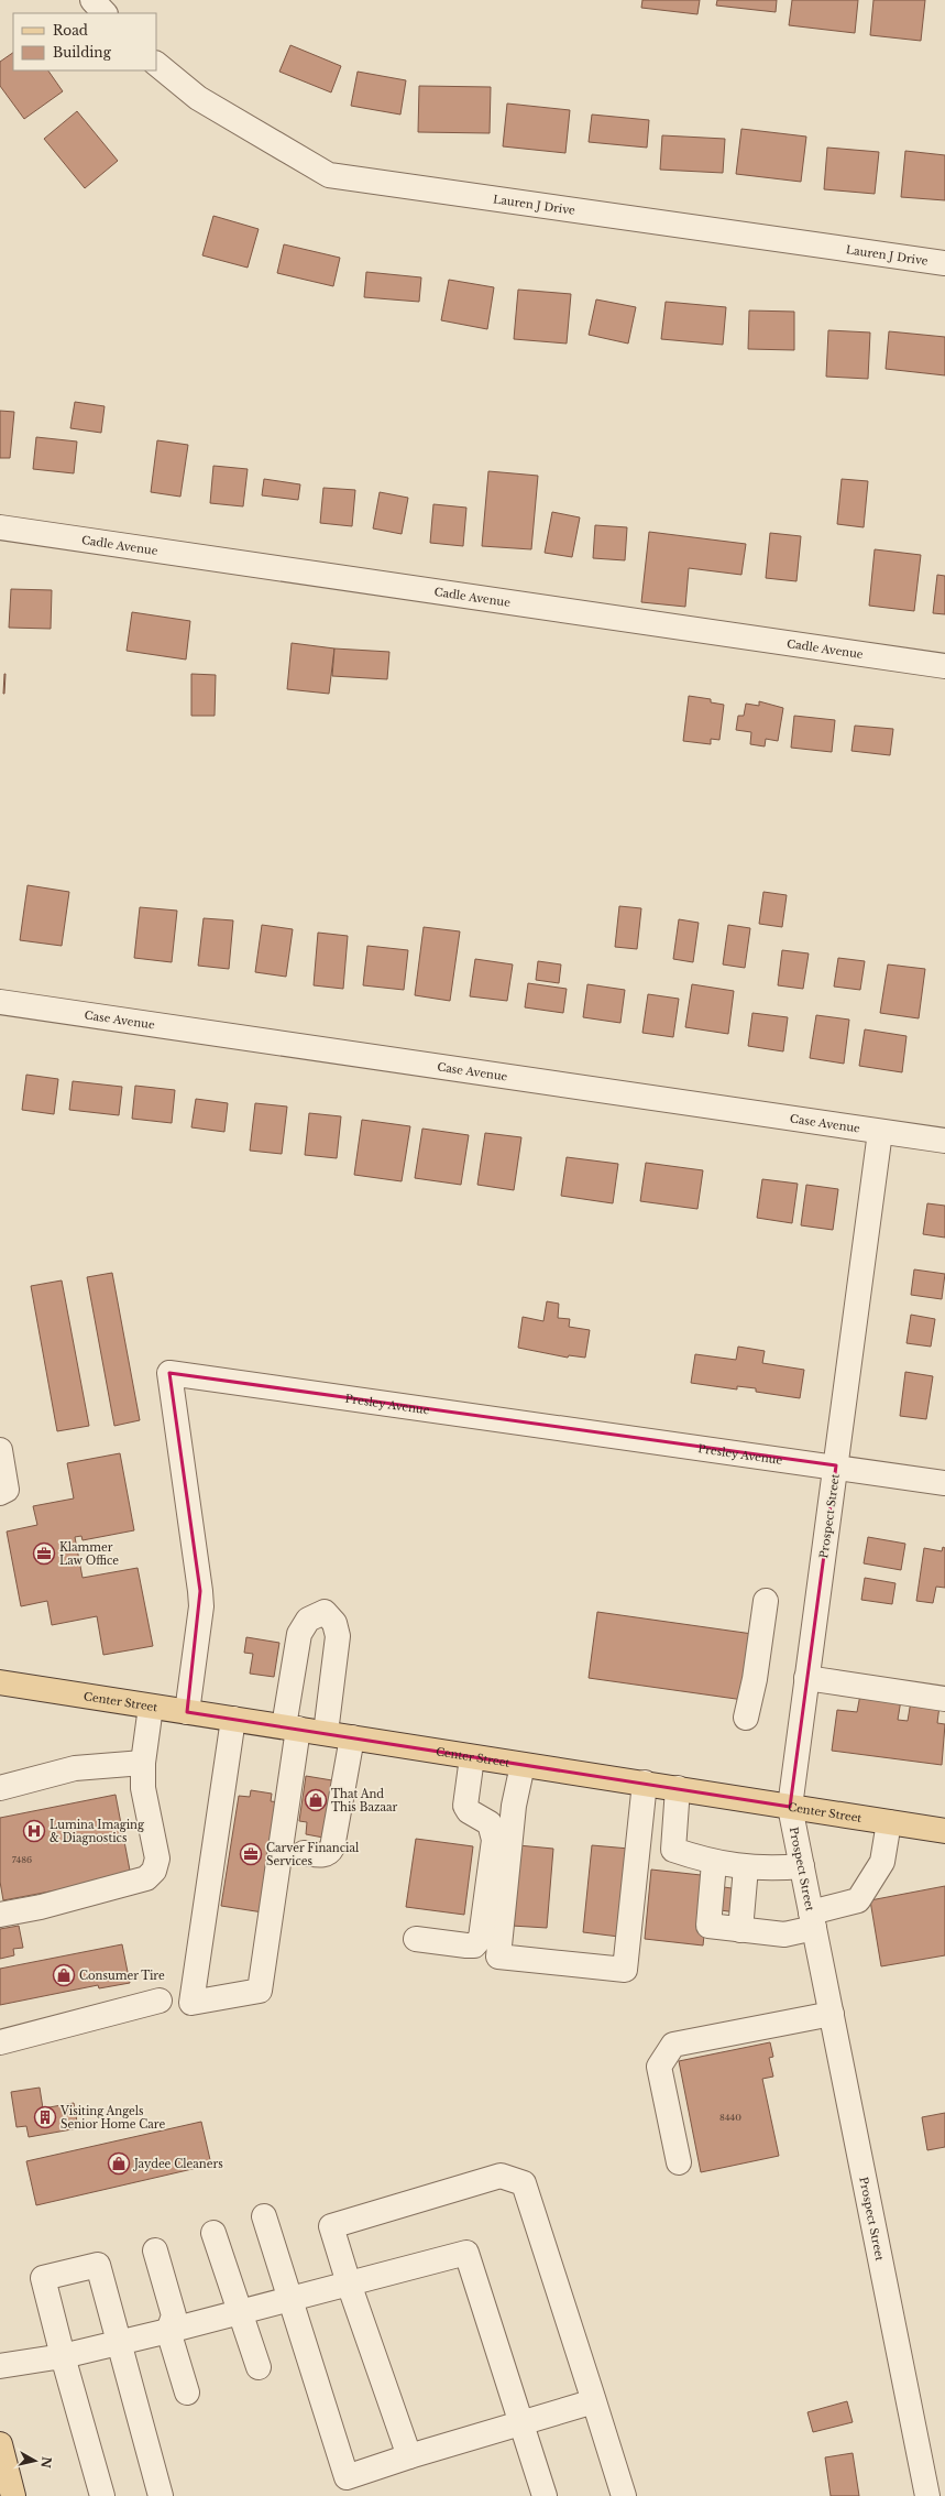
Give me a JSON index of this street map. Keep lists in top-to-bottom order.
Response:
{
  "streets": {
    "main road": ["Center Street"],
    "street": [
      "Lauren J Drive",
      "Cadle Avenue",
      "Case Avenue",
      "Presley Avenue",
      "Prospect Street"
    ]
  },
  "crossings": [
    ["Case Avenue", "Prospect Street"],
    ["Presley Avenue", "Prospect Street"],
    ["Presley Avenue", "Center Street"],
    ["Prospect Street", "Center Street"]
  ],
  "places": {
    "office": ["Klammer Law Office", "Carver Financial Services"],
    "shop": ["That And This Bazaar", "Consumer Tire", "Jaydee Cleaners"],
    "hospital": ["Lumina Imaging & Diagnostics"],
    "building": ["Visiting Angels Senior Home Care"]
  },
  "house_numbers": ["7486", "8440"],
  "legend": ["Road", "Building"],
  "north": "right"
}
